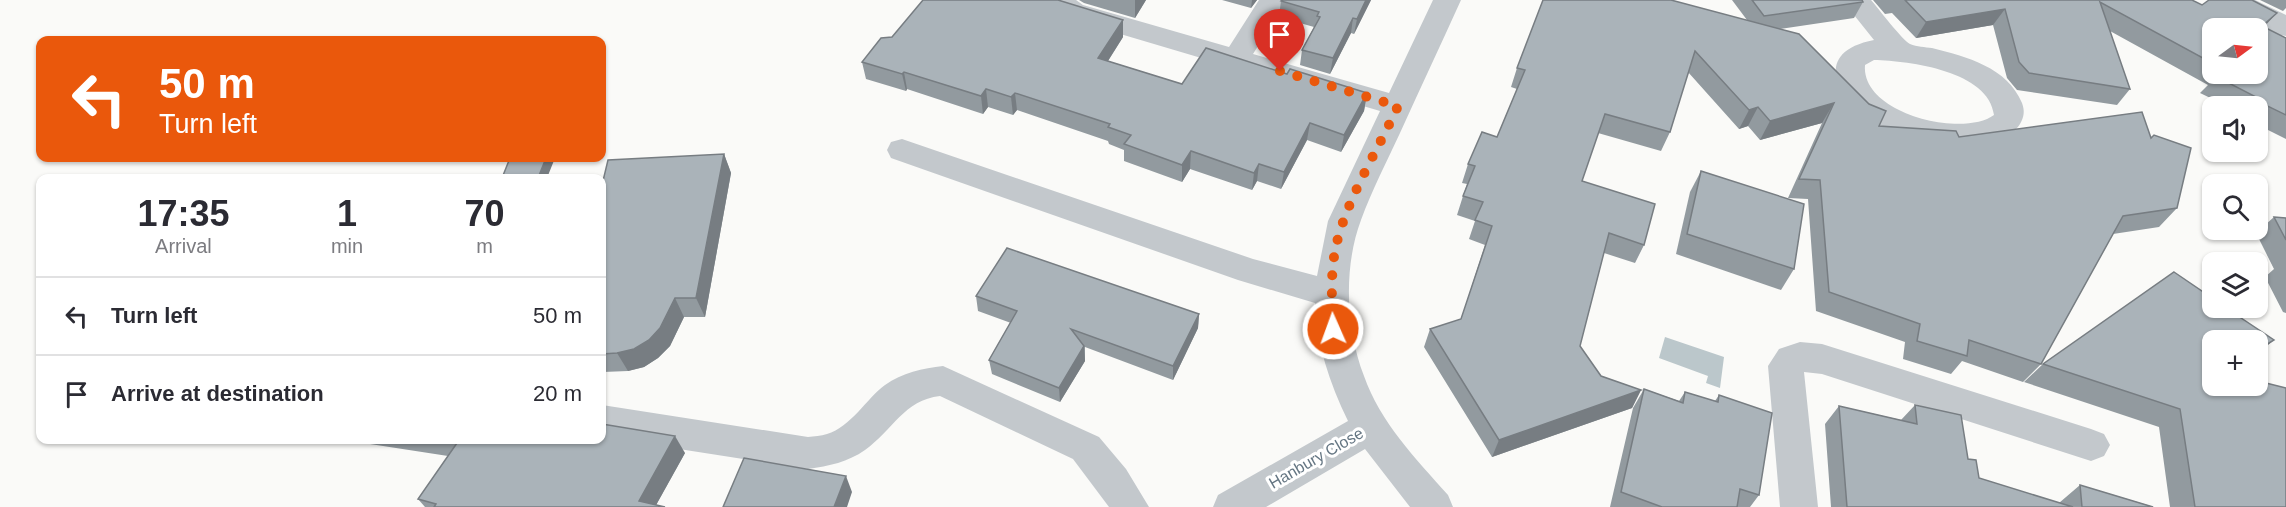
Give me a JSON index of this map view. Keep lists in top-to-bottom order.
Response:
{
  "streets": {
    "street": ["Hanbury Close"]
  },
  "north": "right",
  "page": {
    "map_buttons": "+",
    "turn": ["50 m", "Turn left"],
    "eta": [
      "17:35",
      "Arrival",
      "1",
      "min",
      "70",
      "m"
    ],
    "list": [
      {
        "name": "Turn left",
        "value": "50 m"
      },
      {
        "name": "Arrive at destination",
        "value": "20 m"
      }
    ]
  }
}
